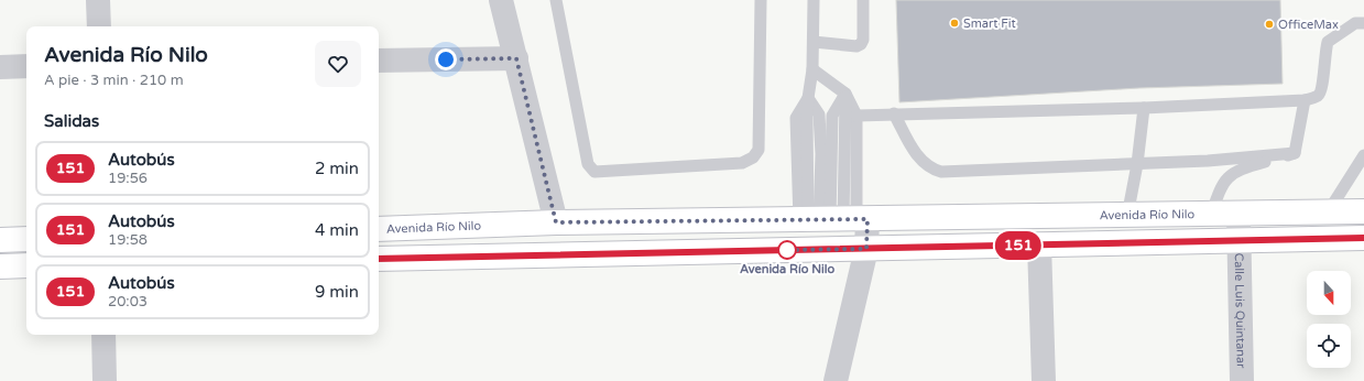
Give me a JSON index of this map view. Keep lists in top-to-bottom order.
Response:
{
  "streets": {
    "main road": ["Avenida Río Nilo"],
    "street": ["Calle Luis Quintanar"]
  },
  "crossings": [
    ["Avenida Río Nilo", "Calle Luis Quintanar"]
  ],
  "places": ["Smart Fit", "OfficeMax", "Avenida Río Nilo"],
  "lines": ["bus line 151"],
  "north": "bottom",
  "page": {
    "on_map": "151",
    "heading": [
      ["Avenida Río Nilo", "A pie · 3 min · 210 m"],
      "Salidas"
    ],
    "list": [
      {
        "mark": "151",
        "name": "Autobús",
        "note": "19:56",
        "value": "2 min"
      },
      {
        "mark": "151",
        "name": "Autobús",
        "note": "19:58",
        "value": "4 min"
      },
      {
        "mark": "151",
        "name": "Autobús",
        "note": "20:03",
        "value": "9 min"
      }
    ]
  }
}
